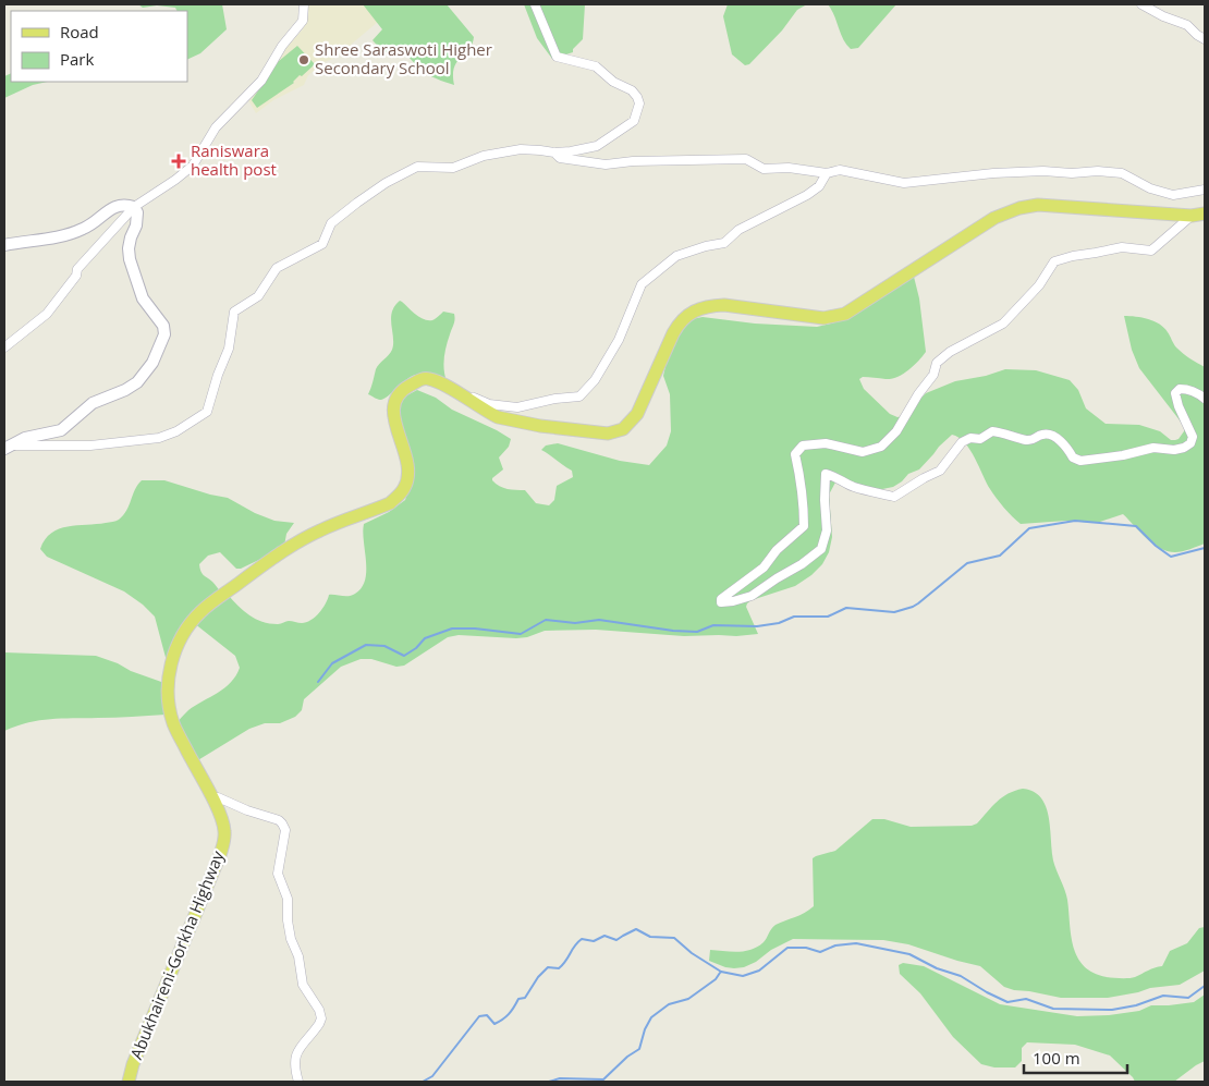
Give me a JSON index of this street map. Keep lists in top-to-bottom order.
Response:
{
  "streets": {
    "main road": ["Abukhaireni-Gorkha Highway"]
  },
  "places": {
    "other": ["Shree Saraswoti Higher Secondary School"],
    "health": ["Raniswara health post"]
  },
  "legend": ["Road", "Park"],
  "scale_bar": "100 m"
}
